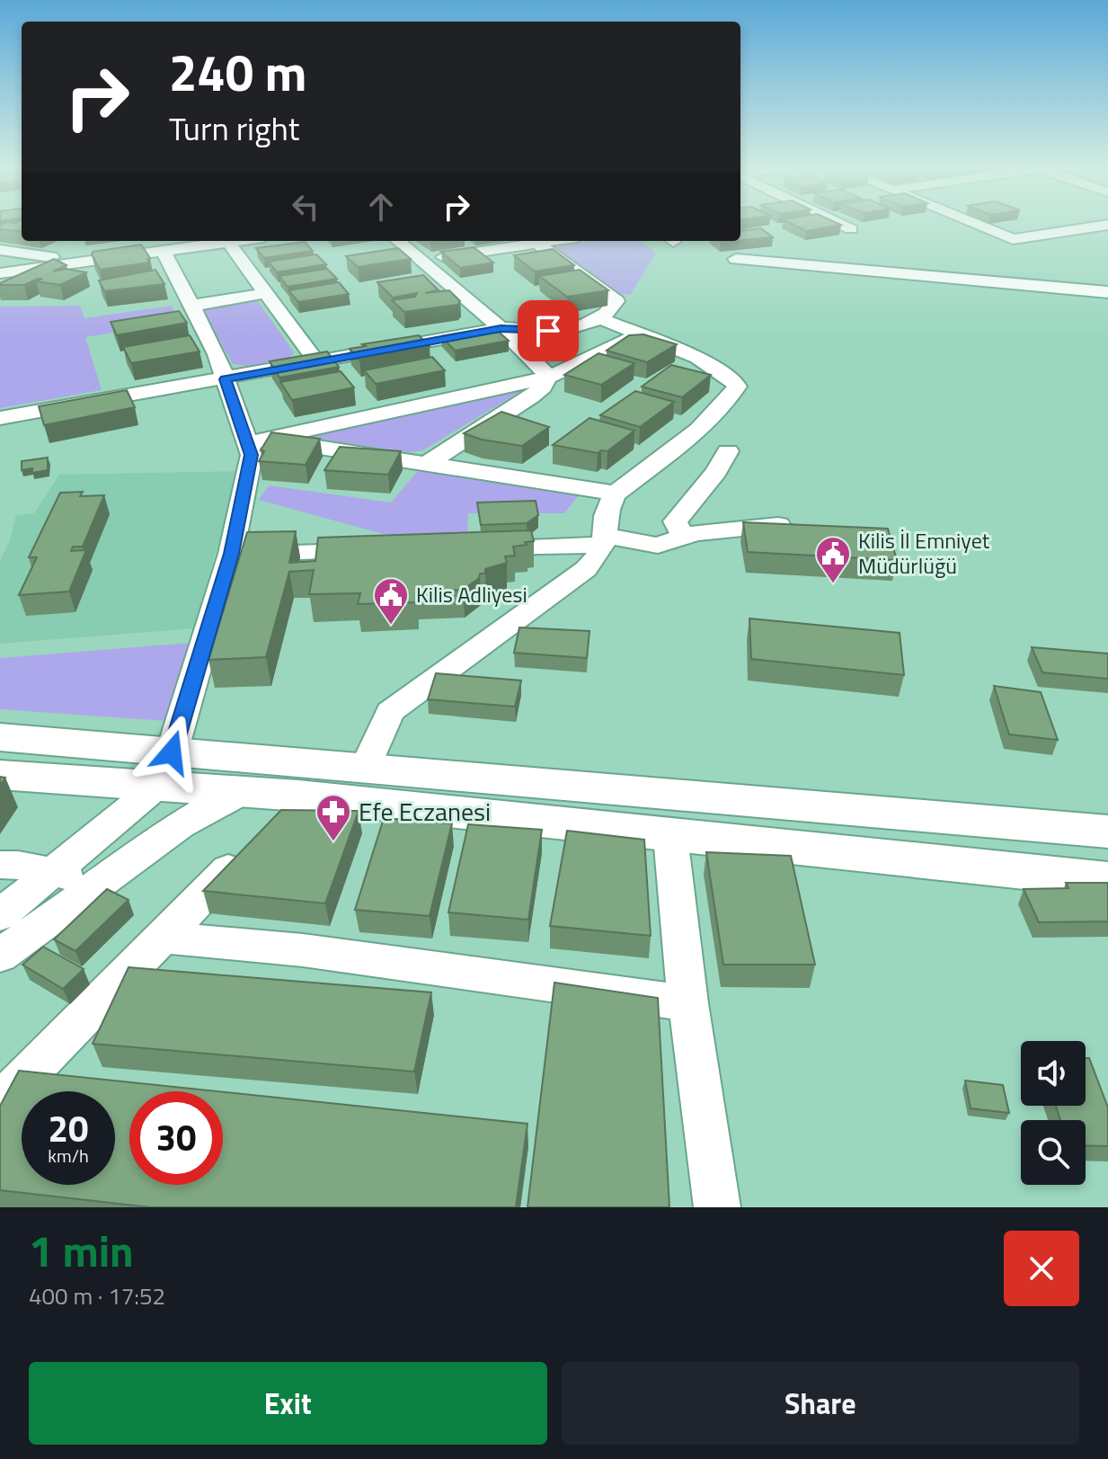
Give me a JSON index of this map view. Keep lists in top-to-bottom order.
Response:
{
  "places": {
    "public building": ["Kilis İl Emniyet Müdürlüğü", "Kilis Adliyesi"],
    "pharmacy": ["Efe Eczanesi"]
  },
  "page": {
    "turn": ["240 m", "Turn right"],
    "speed": "20 km/h",
    "limit": "30",
    "heading": ["1 min", "400 m · 17:52"],
    "buttons": ["Exit", "Share"]
  }
}
